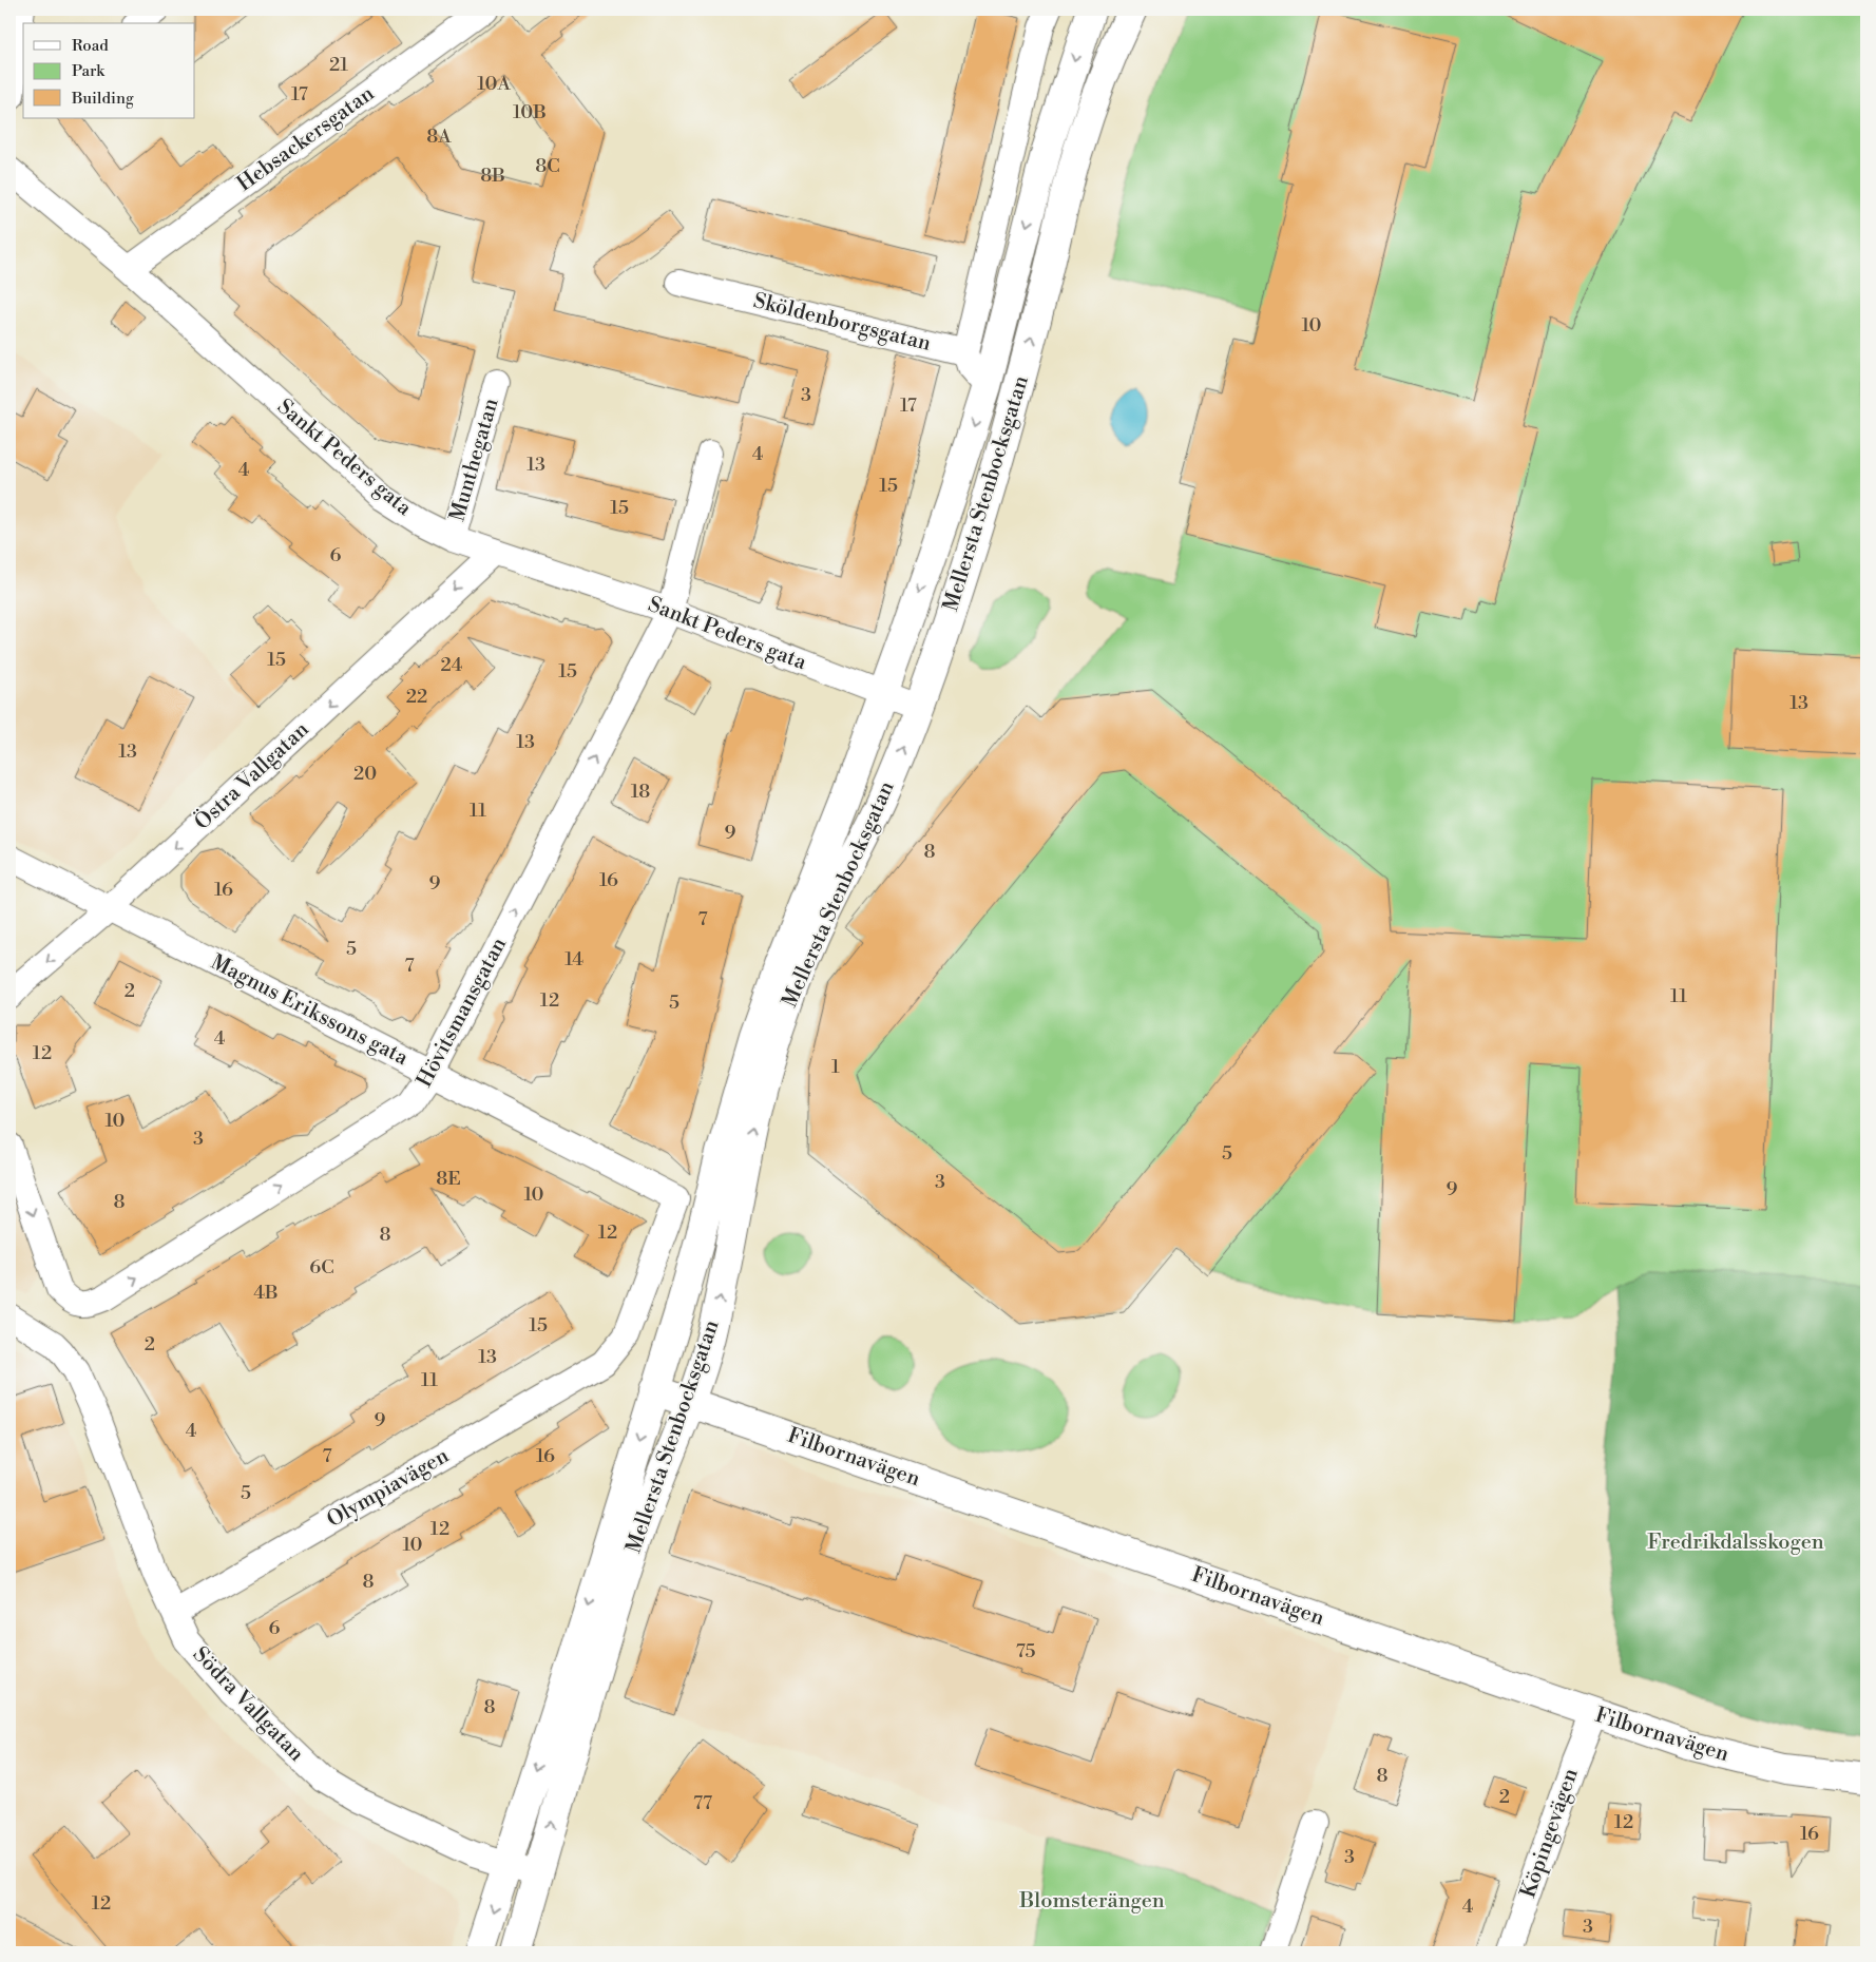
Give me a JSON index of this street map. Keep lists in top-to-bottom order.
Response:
{
  "streets": {
    "main road": ["Mellersta Stenbocksgatan", "Filbornavägen"],
    "street": [
      "Hebsackersgatan",
      "Sköldenborgsgatan",
      "Sankt Peders gata",
      "Munthegatan",
      "Östra Vallgatan",
      "Magnus Erikssons gata",
      "Hövitsmansgatan",
      "Olympiavägen",
      "Södra Vallgatan",
      "Köpingevägen"
    ]
  },
  "crossings": [
    ["Hebsackersgatan", "Sankt Peders gata"],
    ["Sankt Peders gata", "Munthegatan"],
    ["Sankt Peders gata", "Mellersta Stenbocksgatan"],
    ["Sankt Peders gata", "Östra Vallgatan"],
    ["Sankt Peders gata", "Hövitsmansgatan"],
    ["Mellersta Stenbocksgatan", "Filbornavägen"],
    ["Mellersta Stenbocksgatan", "Södra Vallgatan"],
    ["Östra Vallgatan", "Magnus Erikssons gata"],
    ["Magnus Erikssons gata", "Hövitsmansgatan"],
    ["Magnus Erikssons gata", "Olympiavägen"],
    ["Filbornavägen", "Köpingevägen"],
    ["Olympiavägen", "Södra Vallgatan"]
  ],
  "one_way": ["Östra Vallgatan"],
  "parks": ["Fredrikdalsskogen", "Blomsterängen"],
  "house_numbers": [
    "21",
    "10A",
    "17",
    "10B",
    "8A",
    "8C",
    "8B",
    "10",
    "3",
    "17",
    "4",
    "13",
    "4",
    "15",
    "15",
    "6",
    "15",
    "24",
    "15",
    "22",
    "13",
    "13",
    "13",
    "20",
    "18",
    "11",
    "9",
    "8",
    "16",
    "9",
    "16",
    "7",
    "5",
    "14",
    "7",
    "2",
    "11",
    "12",
    "5",
    "4",
    "12",
    "1",
    "10",
    "3",
    "5",
    "8E",
    "3",
    "9",
    "10",
    "8",
    "12",
    "8",
    "6C",
    "4B",
    "15",
    "2",
    "13",
    "11",
    "9",
    "4",
    "7",
    "16",
    "5",
    "12",
    "10",
    "8",
    "6",
    "75",
    "8",
    "8",
    "2",
    "77",
    "12",
    "16",
    "3",
    "12",
    "4",
    "3"
  ],
  "legend": ["Road", "Park", "Building"]
}
